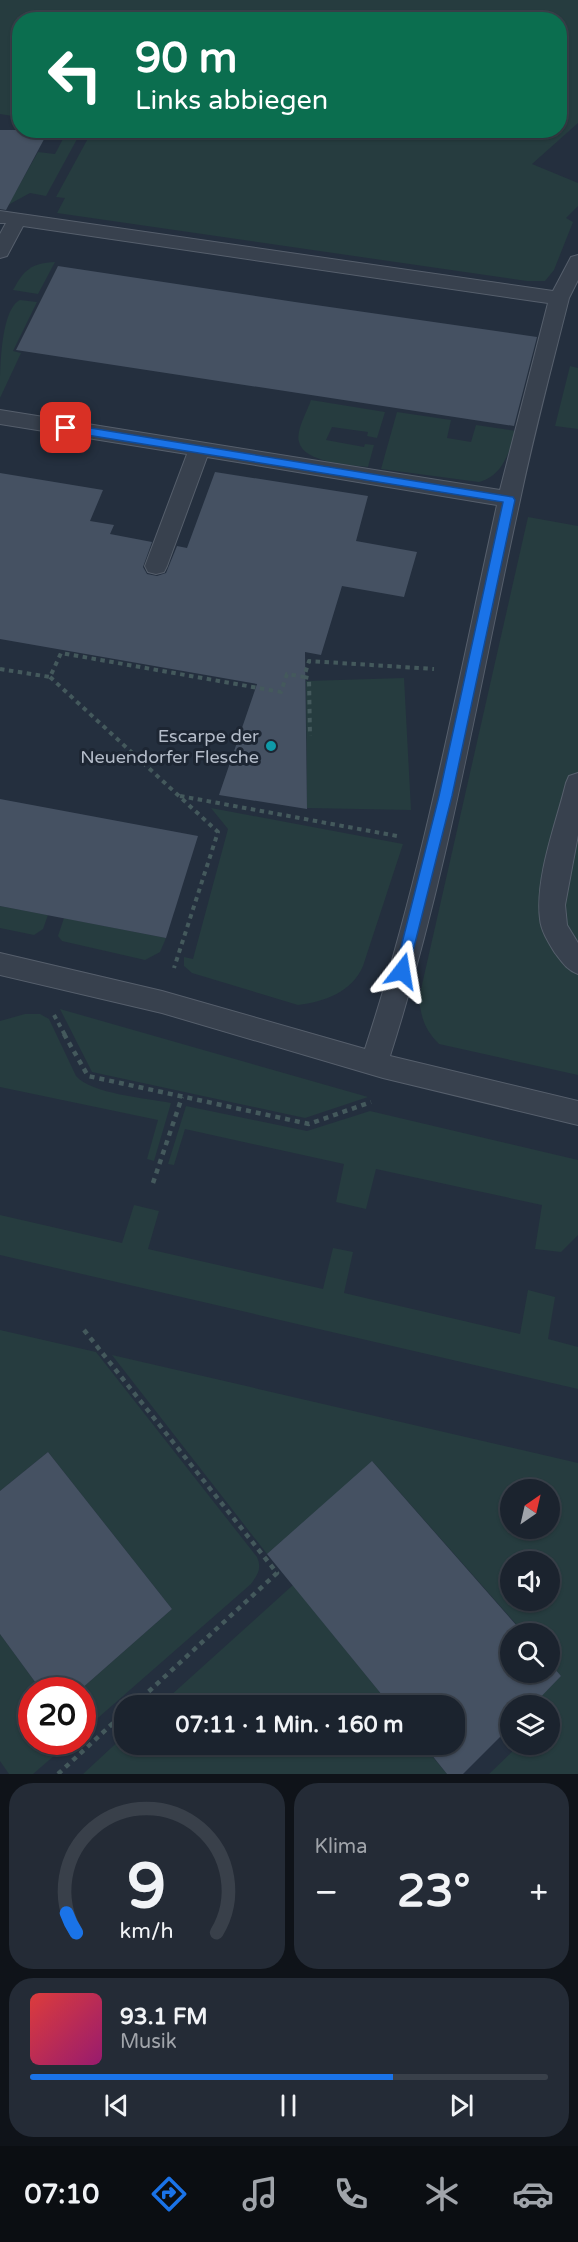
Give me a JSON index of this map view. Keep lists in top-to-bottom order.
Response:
{
  "places": ["Escarpe der Neuendorfer Flesche"],
  "north": "top right",
  "page": {
    "turn": ["90 m", "Links abbiegen"],
    "limit": "20",
    "trip": "07:11 · 1 Min. · 160 m",
    "tile": "Klima",
    "heat": ["−", "23°", "+"],
    "song": ["93.1 FM", "Musik"],
    "tabs": "07:10",
    "gauge": ["9", "km/h"]
  }
}
